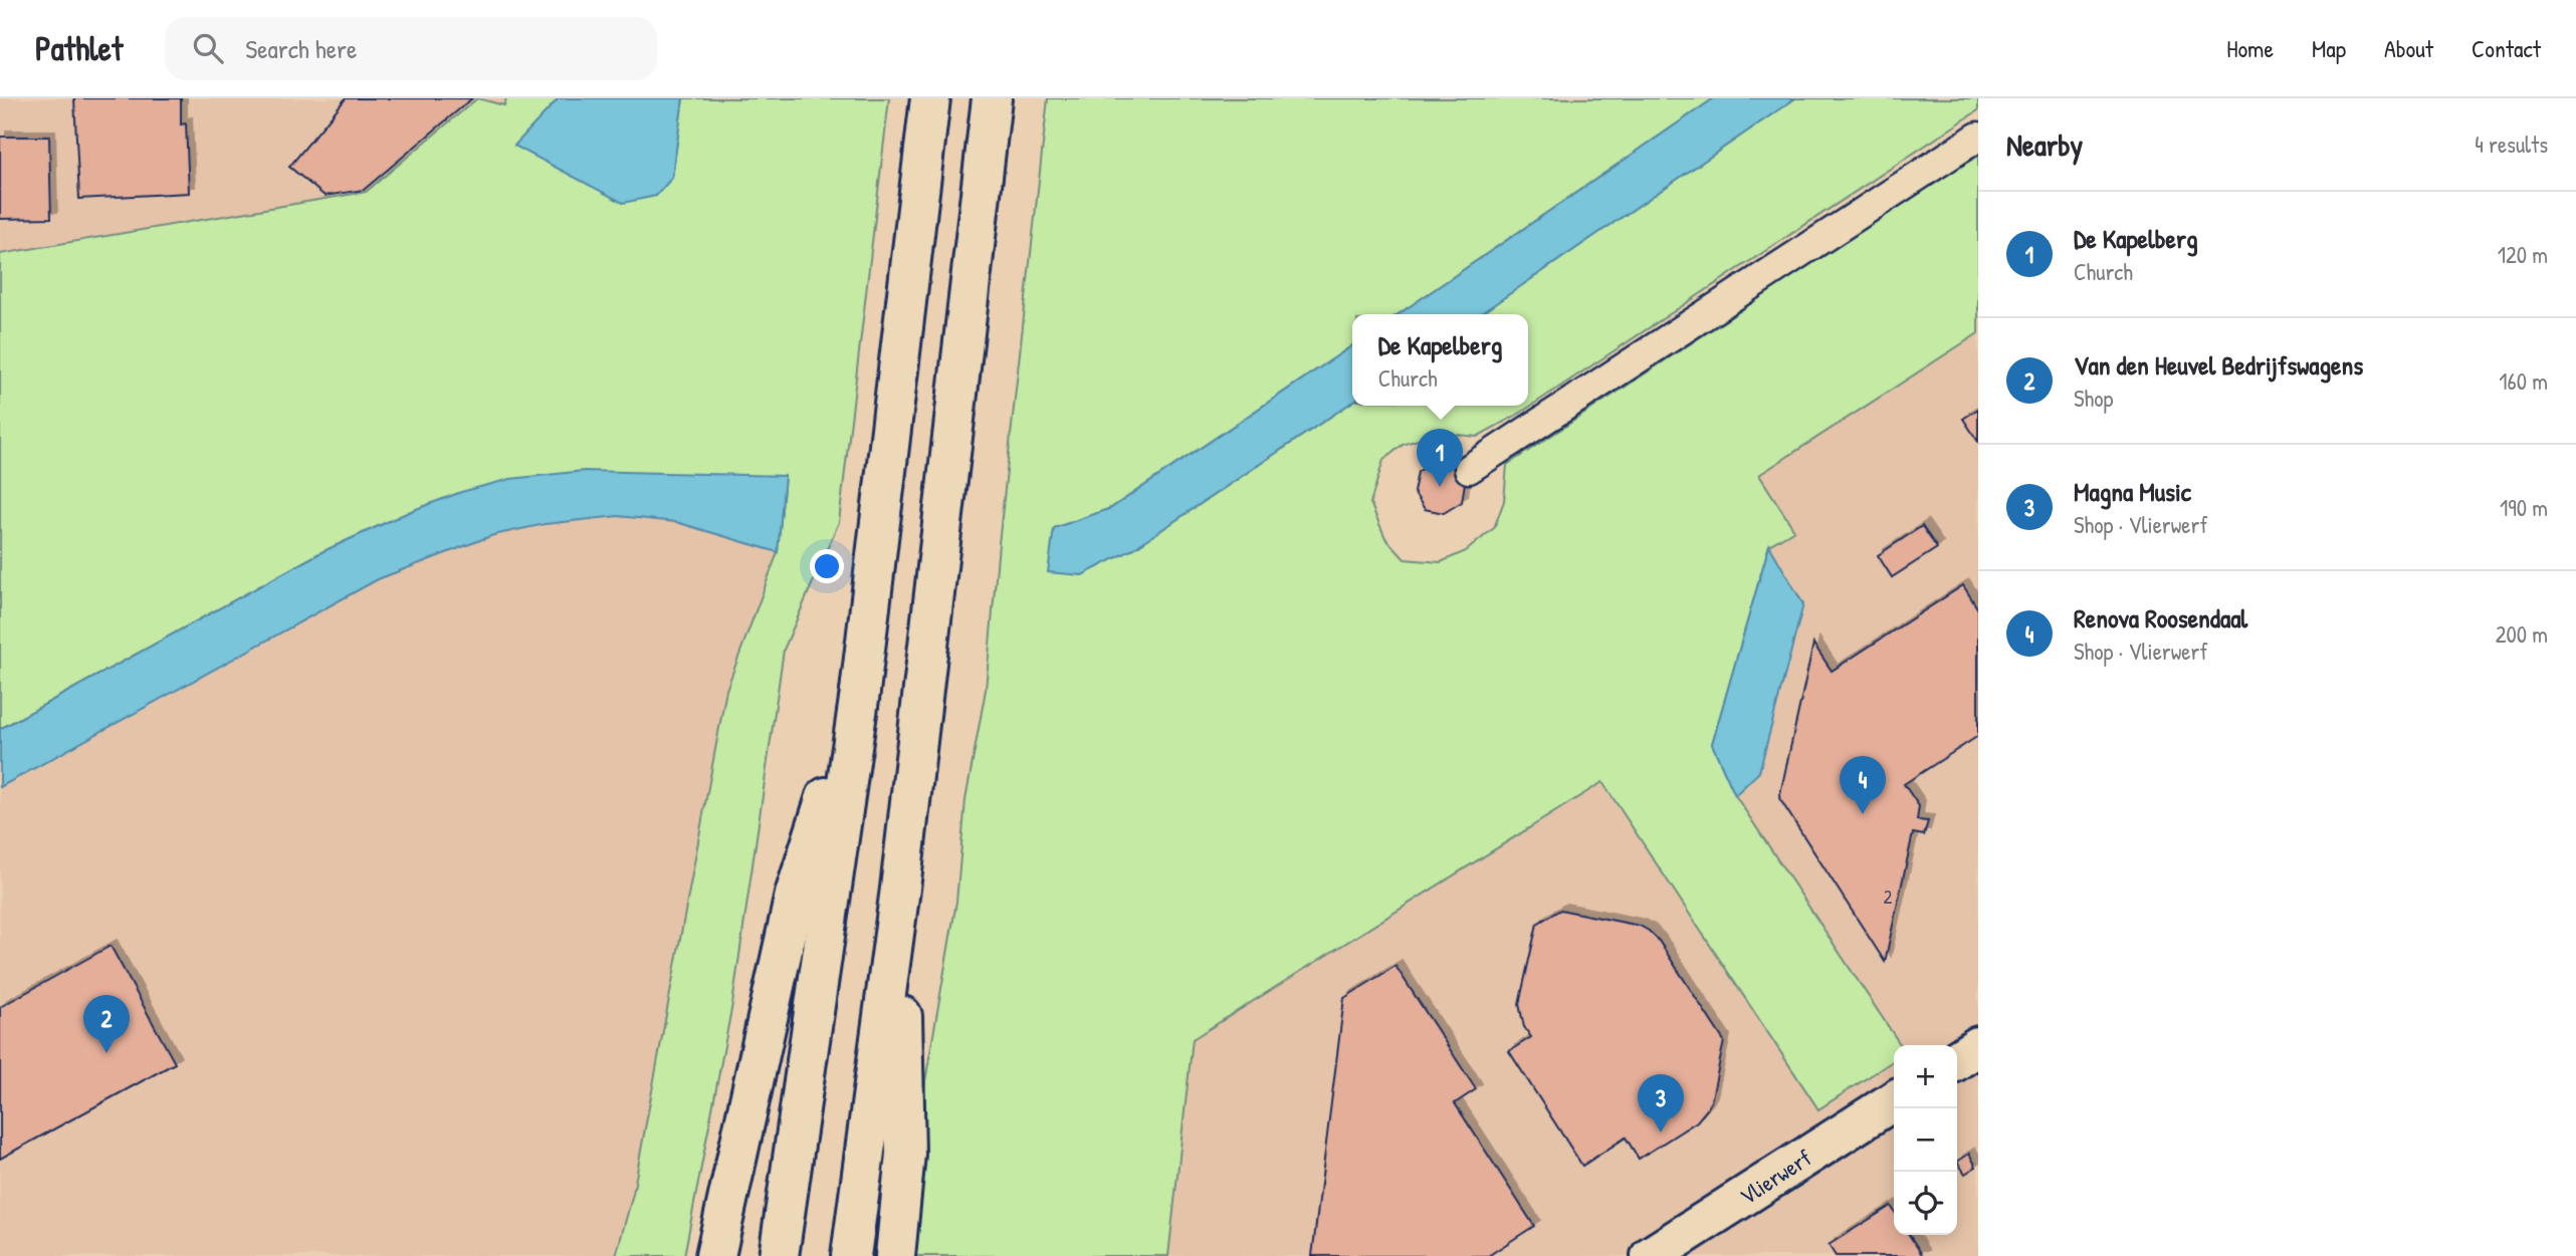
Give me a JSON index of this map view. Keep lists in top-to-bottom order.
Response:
{
  "streets": {
    "main road": ["Vlierwerf"]
  },
  "house_numbers": ["2"],
  "page": {
    "header": "Pathlet",
    "search": "Search here",
    "nav": [
      "Home",
      "Map",
      "About",
      "Contact"
    ],
    "heading": ["Nearby", "4 results"],
    "list": [
      {
        "mark": "1",
        "name": "De Kapelberg",
        "note": "Church",
        "value": "120 m"
      },
      {
        "mark": "2",
        "name": "Van den Heuvel Bedrijfswagens",
        "note": "Shop",
        "value": "160 m"
      },
      {
        "mark": "3",
        "name": "Magna Music",
        "note": "Shop · Vlierwerf",
        "value": "190 m"
      },
      {
        "mark": "4",
        "name": "Renova Roosendaal",
        "note": "Shop · Vlierwerf",
        "value": "200 m"
      }
    ],
    "popup": ["De Kapelberg", "Church"],
    "pins": [
      "1",
      "4",
      "2",
      "3"
    ],
    "map_buttons": ["+", "−"]
  }
}
